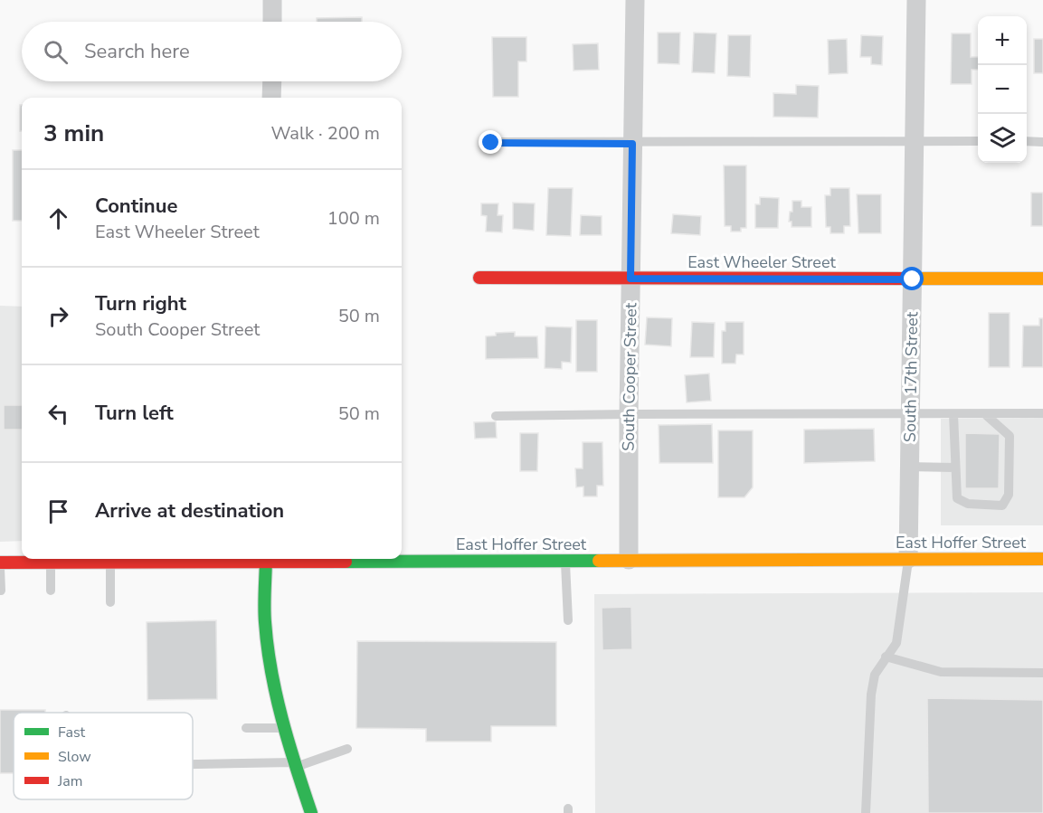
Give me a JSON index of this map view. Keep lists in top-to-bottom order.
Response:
{
  "streets": {
    "street": [
      "East Wheeler Street",
      "South Cooper Street",
      "South 17th Street",
      "East Hoffer Street"
    ]
  },
  "crossings": [
    ["East Wheeler Street", "South Cooper Street"],
    ["East Wheeler Street", "South 17th Street"],
    ["South Cooper Street", "East Hoffer Street"],
    ["South 17th Street", "East Hoffer Street"]
  ],
  "legend": ["Fast", "Slow", "Jam"],
  "page": {
    "map_buttons": ["+", "−"],
    "search": "Search here",
    "heading": ["3 min", "Walk · 200 m"],
    "list": [
      ["Continue", "East Wheeler Street", "100 m"],
      ["Turn right", "South Cooper Street", "50 m"],
      ["Turn left", "50 m"],
      "Arrive at destination"
    ]
  }
}
